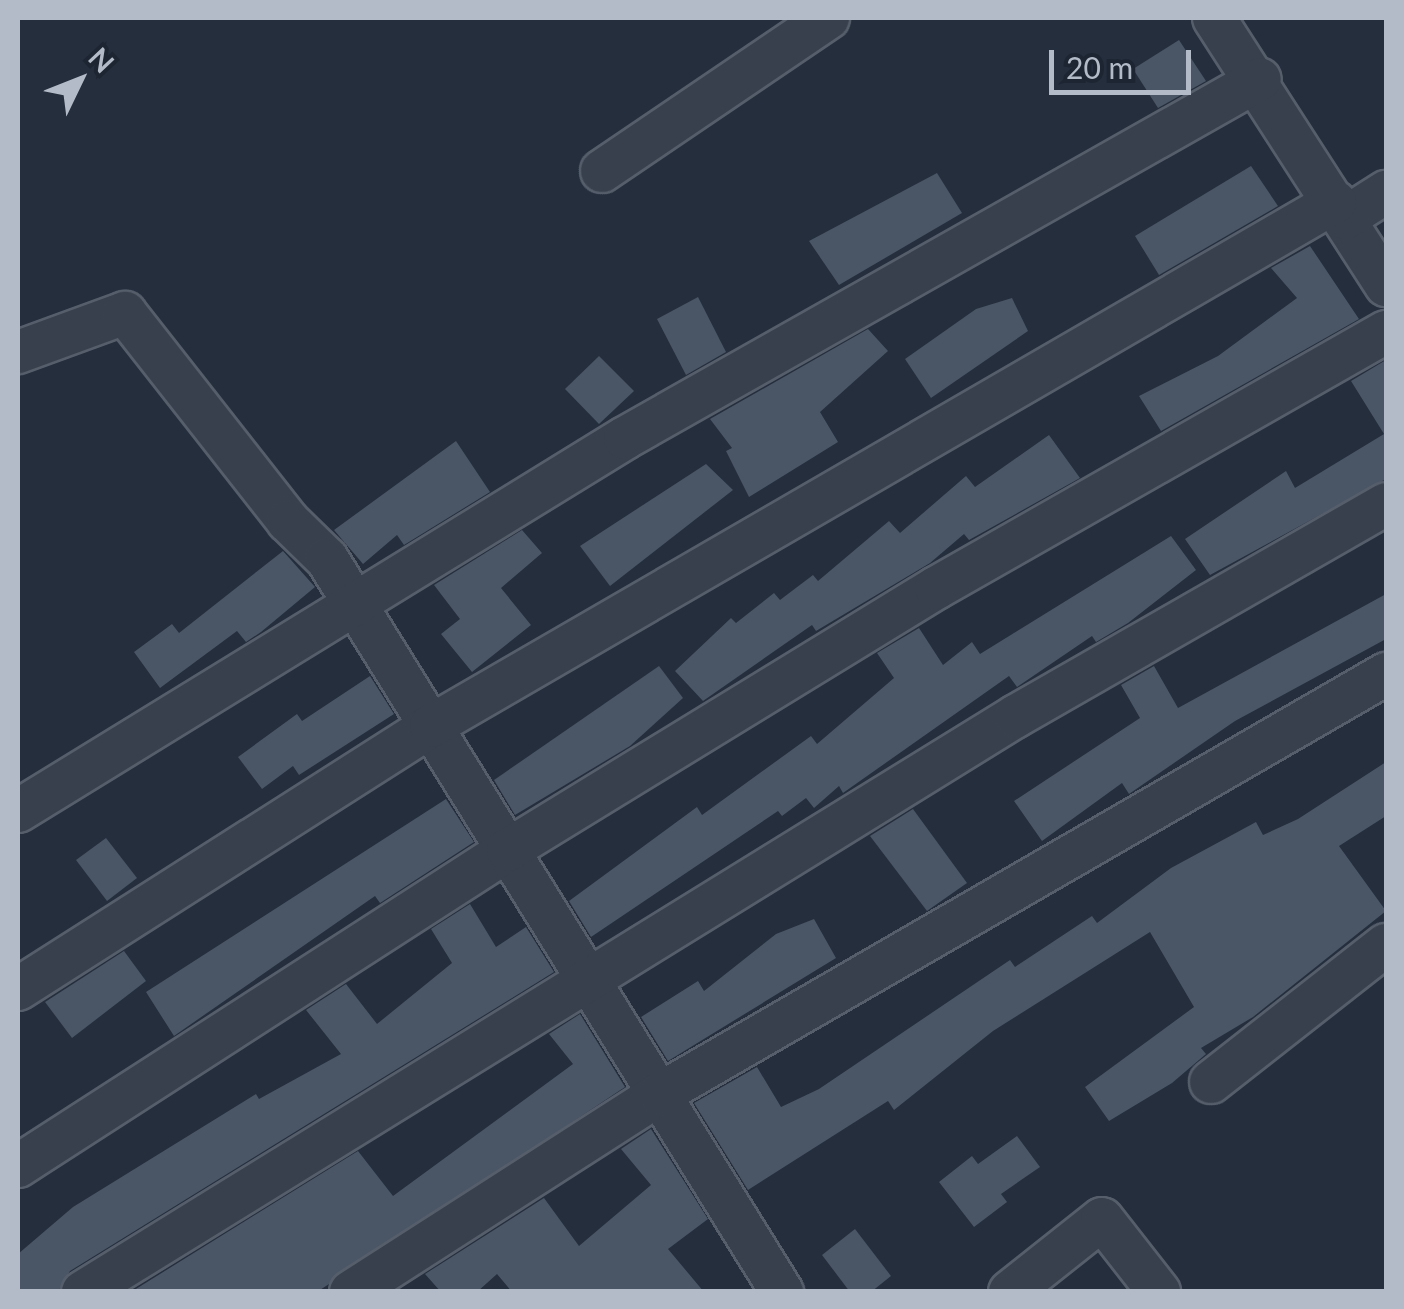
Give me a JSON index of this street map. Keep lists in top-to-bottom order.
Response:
{
  "scale_bar": "20 m",
  "north": "top right"
}
